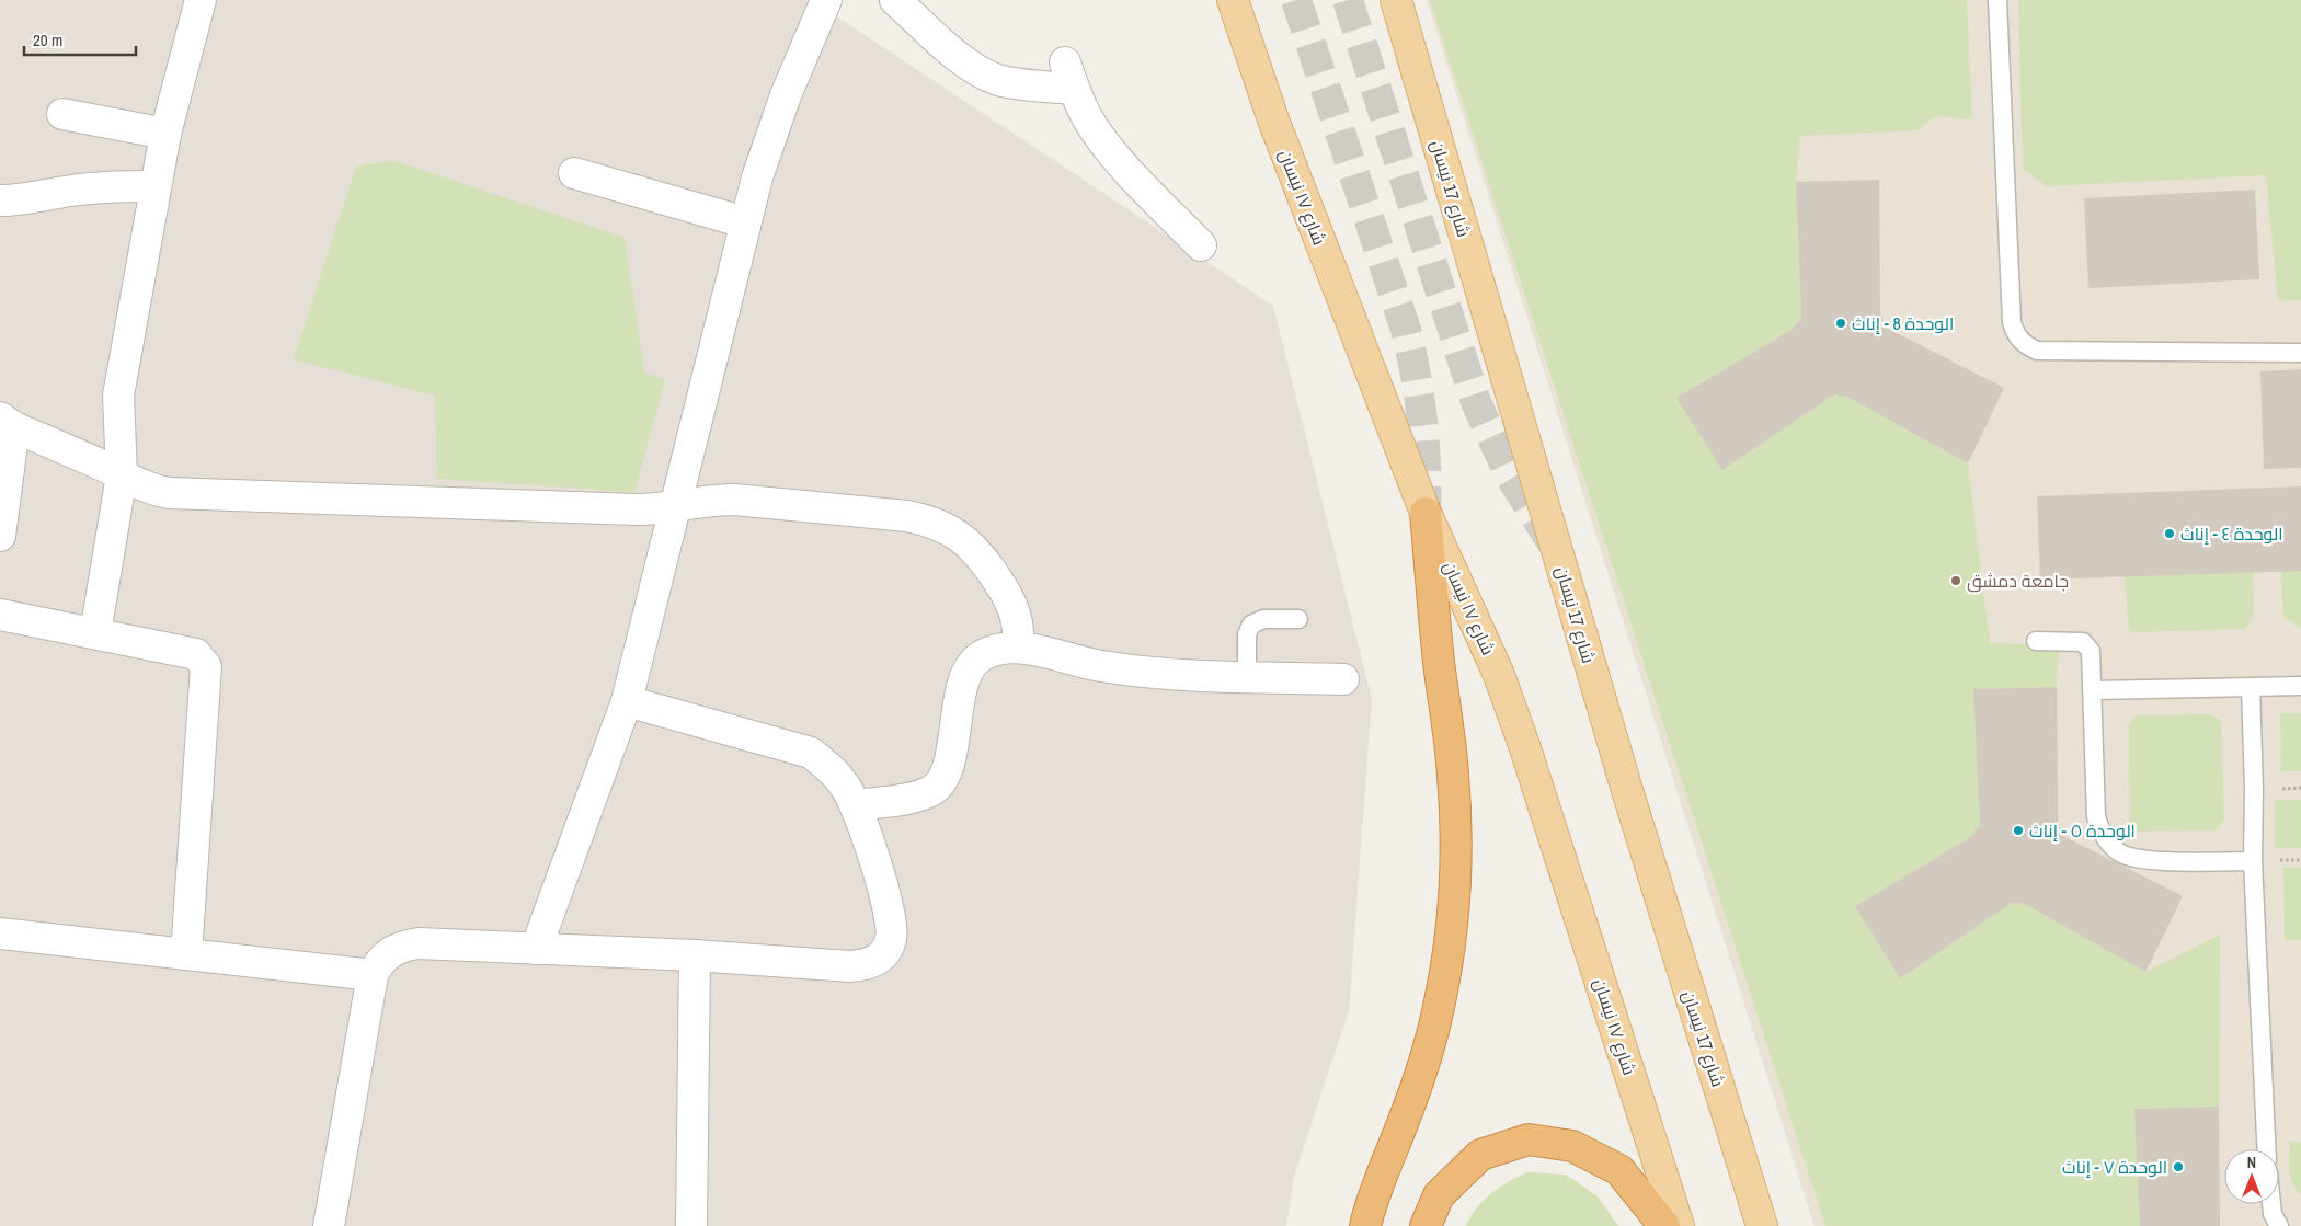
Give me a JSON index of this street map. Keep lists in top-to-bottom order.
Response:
{
  "streets": {
    "main road": ["شارع 17 نيسان", "شارع ١٧ نيسان"]
  },
  "places": [
    "الوحدة 8 - إناث",
    "الوحدة ٤ - إناث",
    "جامعة دمشق",
    "الوحدة ٥ - إناث",
    "الوحدة ٧ - إناث"
  ],
  "scale_bar": "20 m",
  "north": "top"
}
